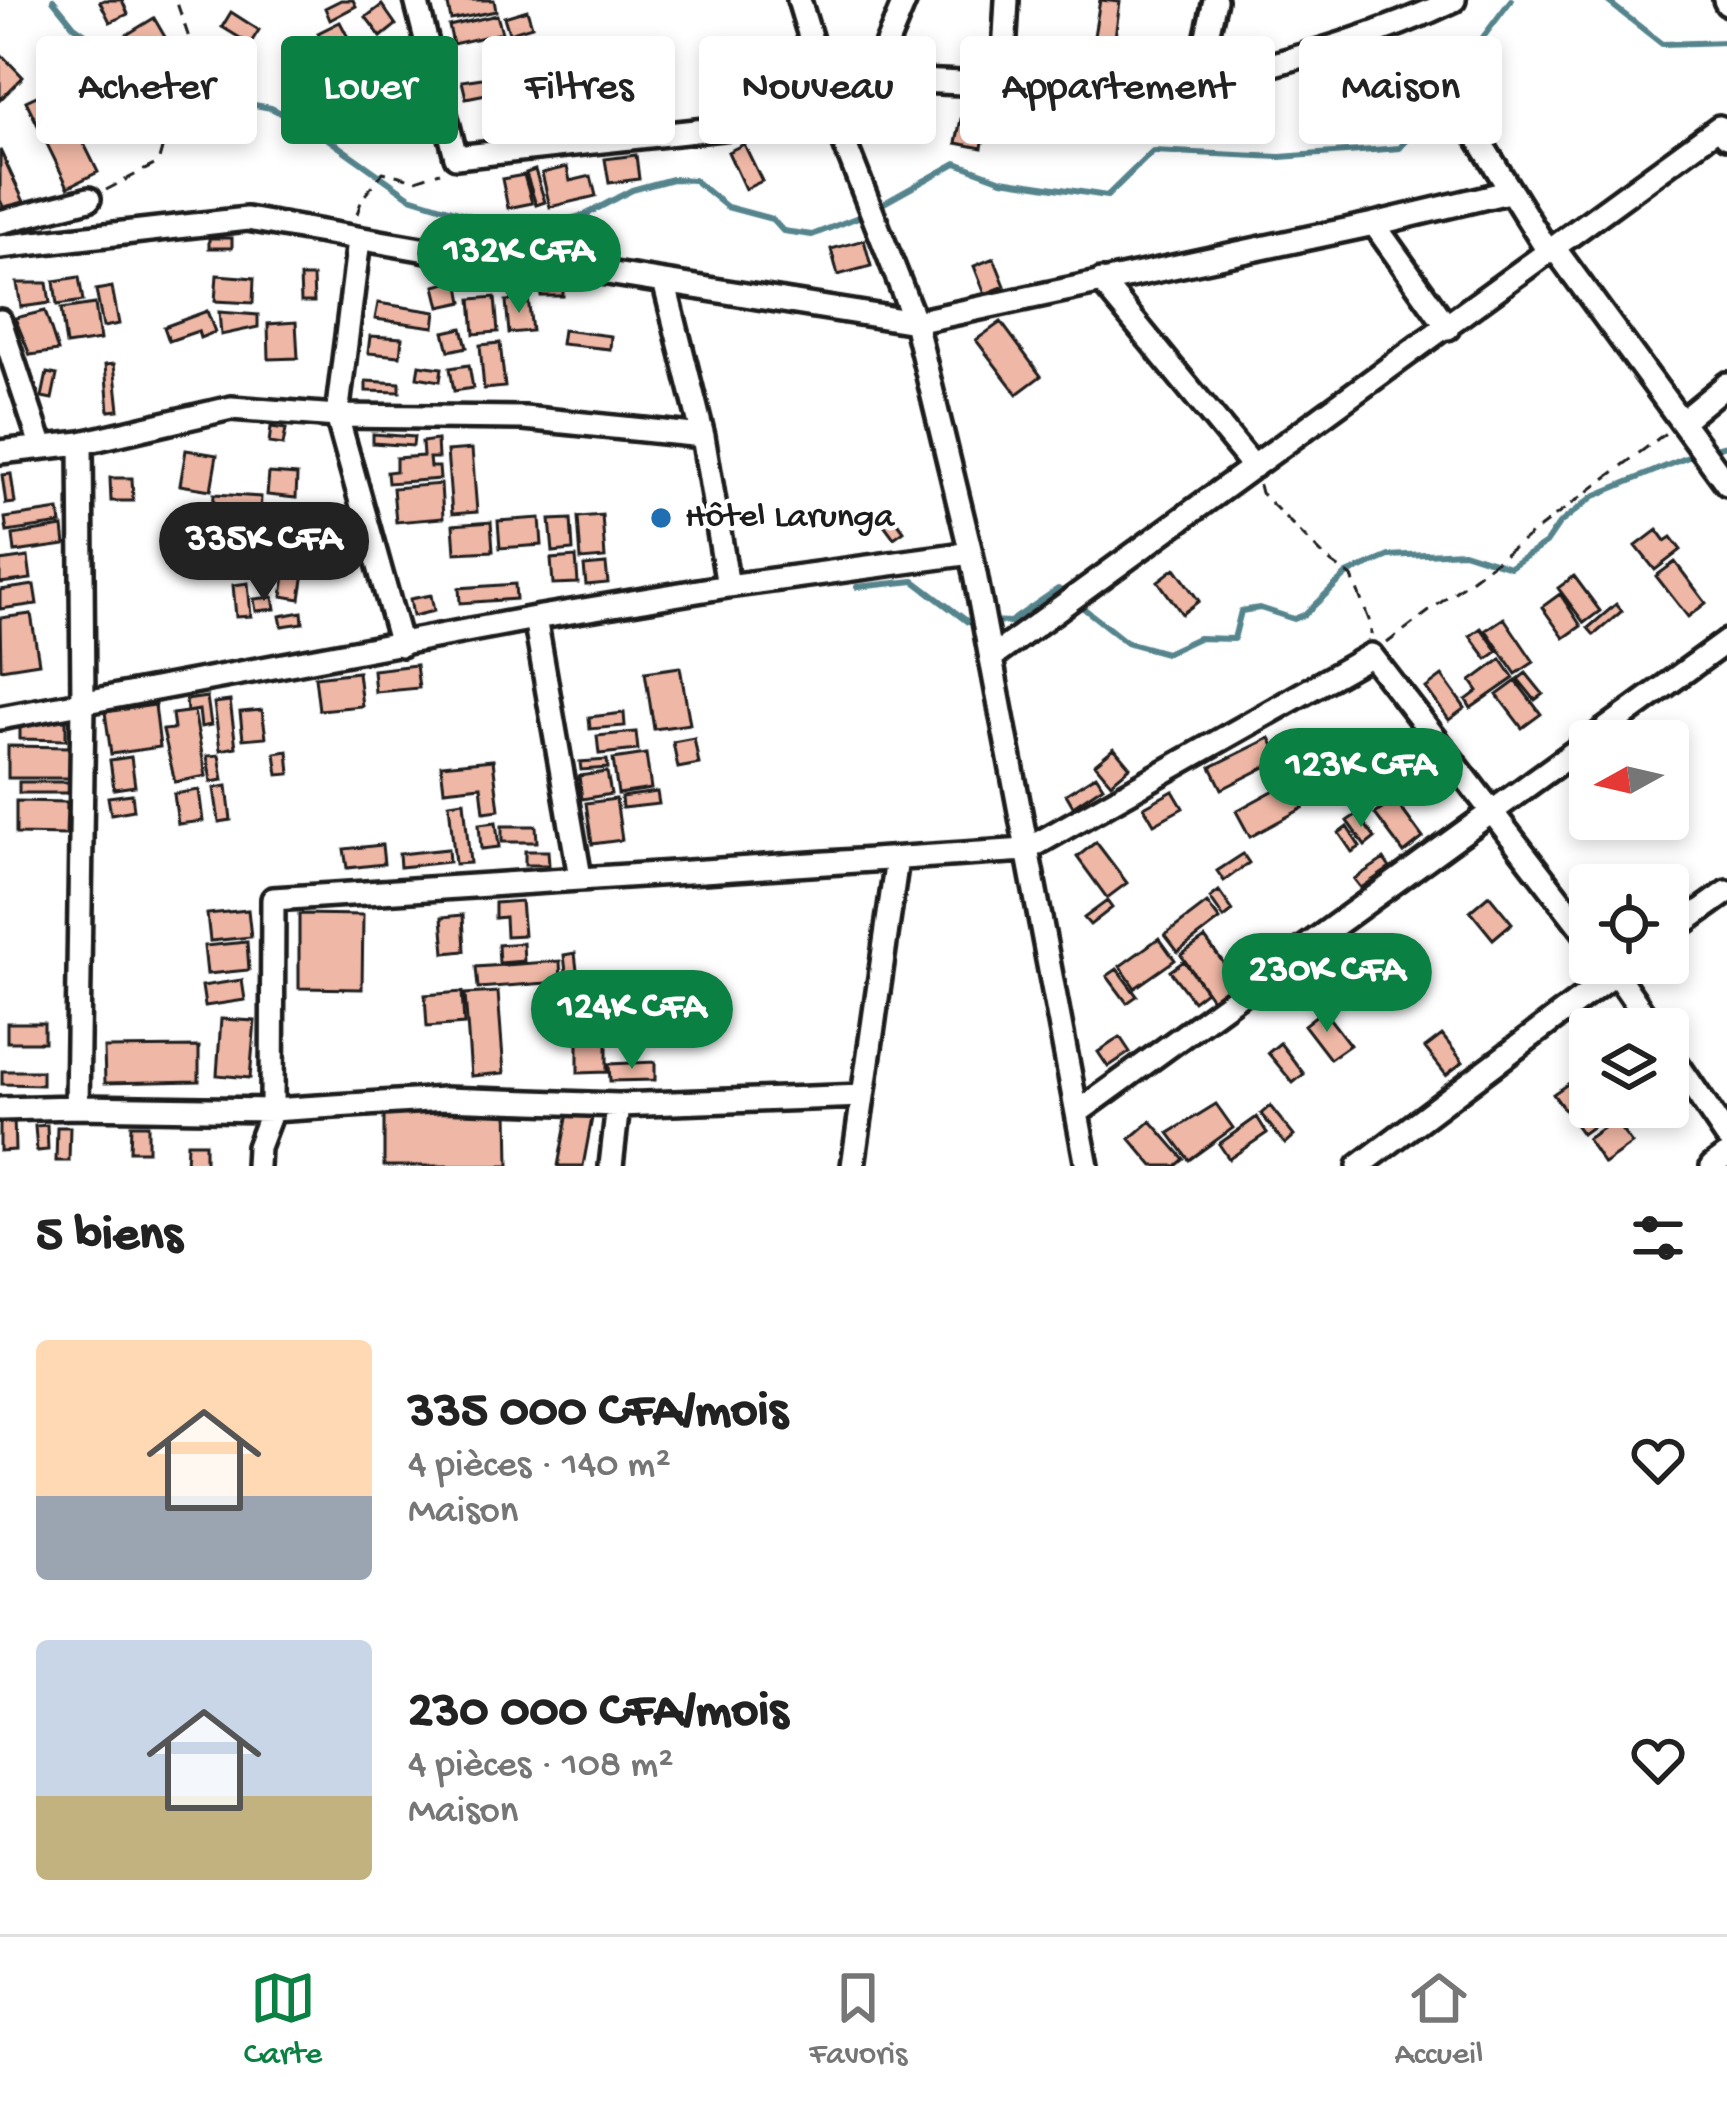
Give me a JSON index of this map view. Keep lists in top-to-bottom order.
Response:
{
  "places": ["Hôtel Larunga"],
  "north": "left",
  "page": {
    "chip": [
      "Acheter",
      "Louer",
      "Filtres",
      "Nouveau",
      "Appartement",
      "Maison"
    ],
    "price": [
      "132K CFA",
      "335K CFA",
      "123K CFA",
      "230K CFA",
      "124K CFA"
    ],
    "heading": "5 biens",
    "list": [
      {
        "name": "335 000 CFA/mois",
        "note": "4 pièces · 140 m² · Maison"
      },
      {
        "name": "230 000 CFA/mois",
        "note": "4 pièces · 108 m² · Maison"
      }
    ],
    "tabs": ["Carte", "Favoris", "Accueil"]
  }
}
